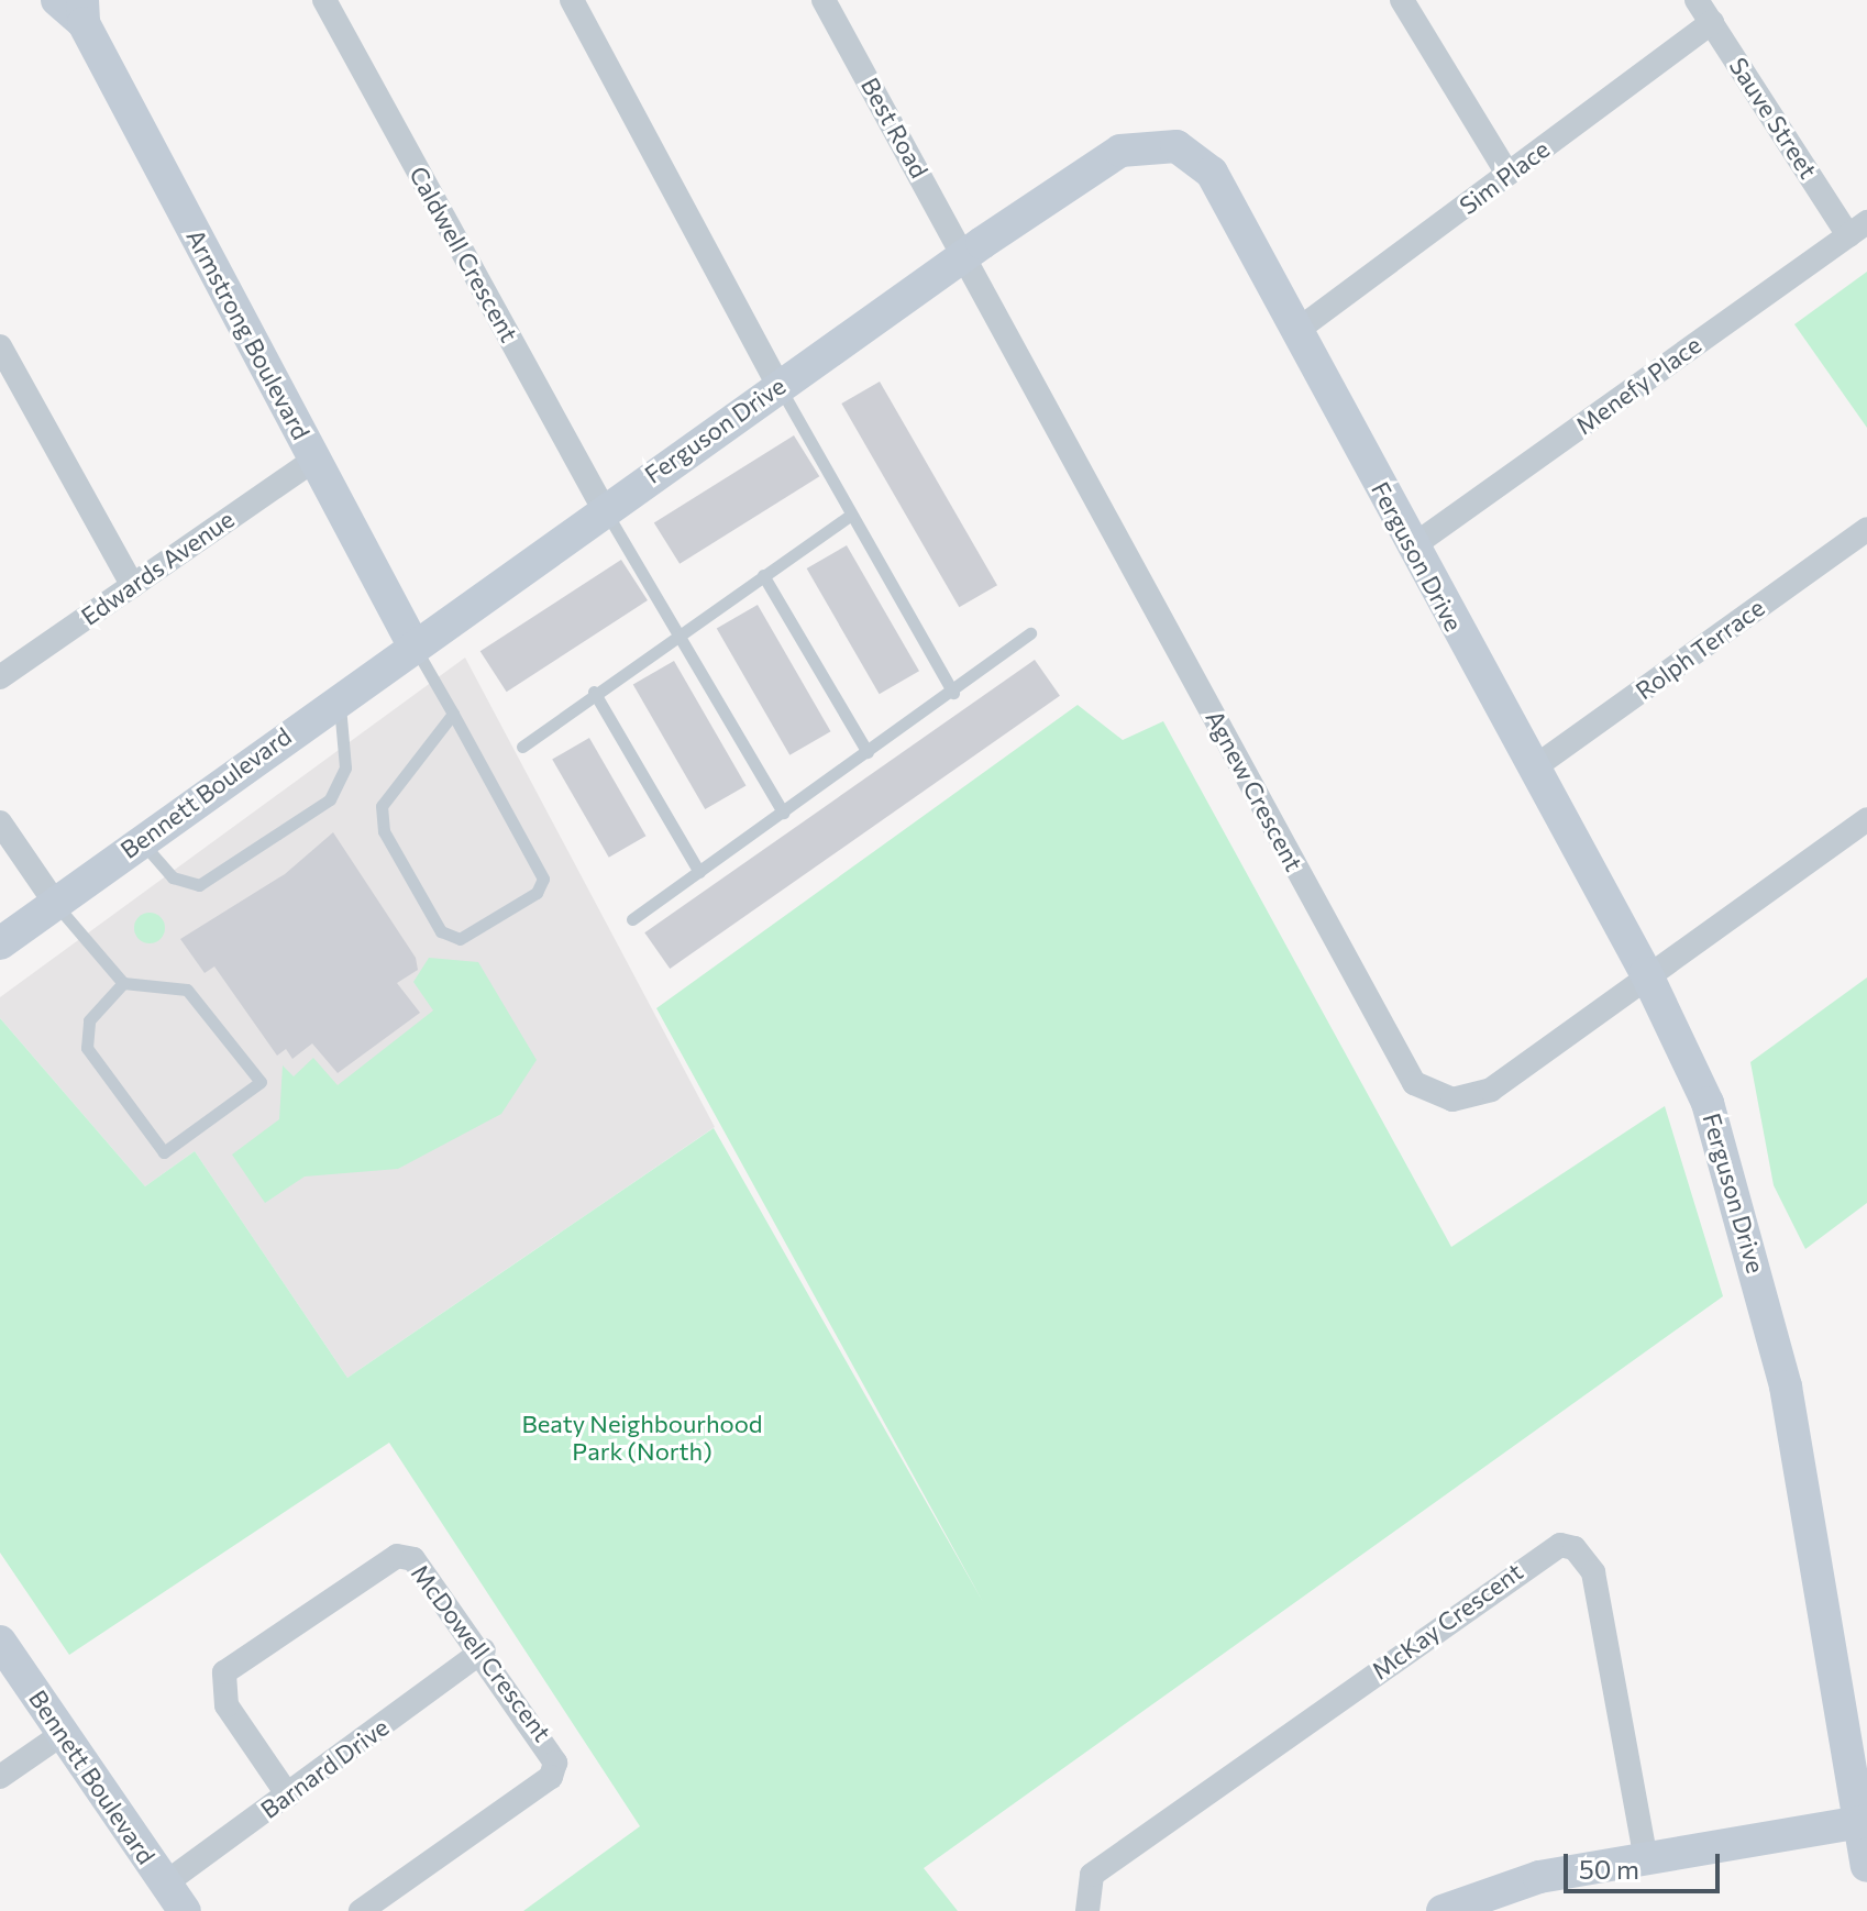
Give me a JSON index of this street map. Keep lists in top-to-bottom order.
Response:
{
  "streets": {
    "street": [
      "Sauve Street",
      "Best Road",
      "Sim Place",
      "Caldwell Crescent",
      "Armstrong Boulevard",
      "Menefy Place",
      "Ferguson Drive",
      "Edwards Avenue",
      "Rolph Terrace",
      "Agnew Crescent",
      "Bennett Boulevard",
      "McKay Crescent",
      "McDowell Crescent",
      "Barnard Drive"
    ]
  },
  "crossings": [
    ["Sauve Street", "Sim Place"],
    ["Sauve Street", "Menefy Place"],
    ["Best Road", "Ferguson Drive"],
    ["Best Road", "Agnew Crescent"],
    ["Sim Place", "Ferguson Drive"],
    ["Caldwell Crescent", "Ferguson Drive"],
    ["Armstrong Boulevard", "Ferguson Drive"],
    ["Armstrong Boulevard", "Edwards Avenue"],
    ["Armstrong Boulevard", "Bennett Boulevard"],
    ["Menefy Place", "Ferguson Drive"],
    ["Ferguson Drive", "Rolph Terrace"],
    ["Ferguson Drive", "Agnew Crescent"],
    ["Ferguson Drive", "Bennett Boulevard"],
    ["Bennett Boulevard", "Barnard Drive"],
    ["McDowell Crescent", "Barnard Drive"]
  ],
  "parks": ["Beaty Neighbourhood Park (North)"],
  "scale_bar": "50 m"
}
